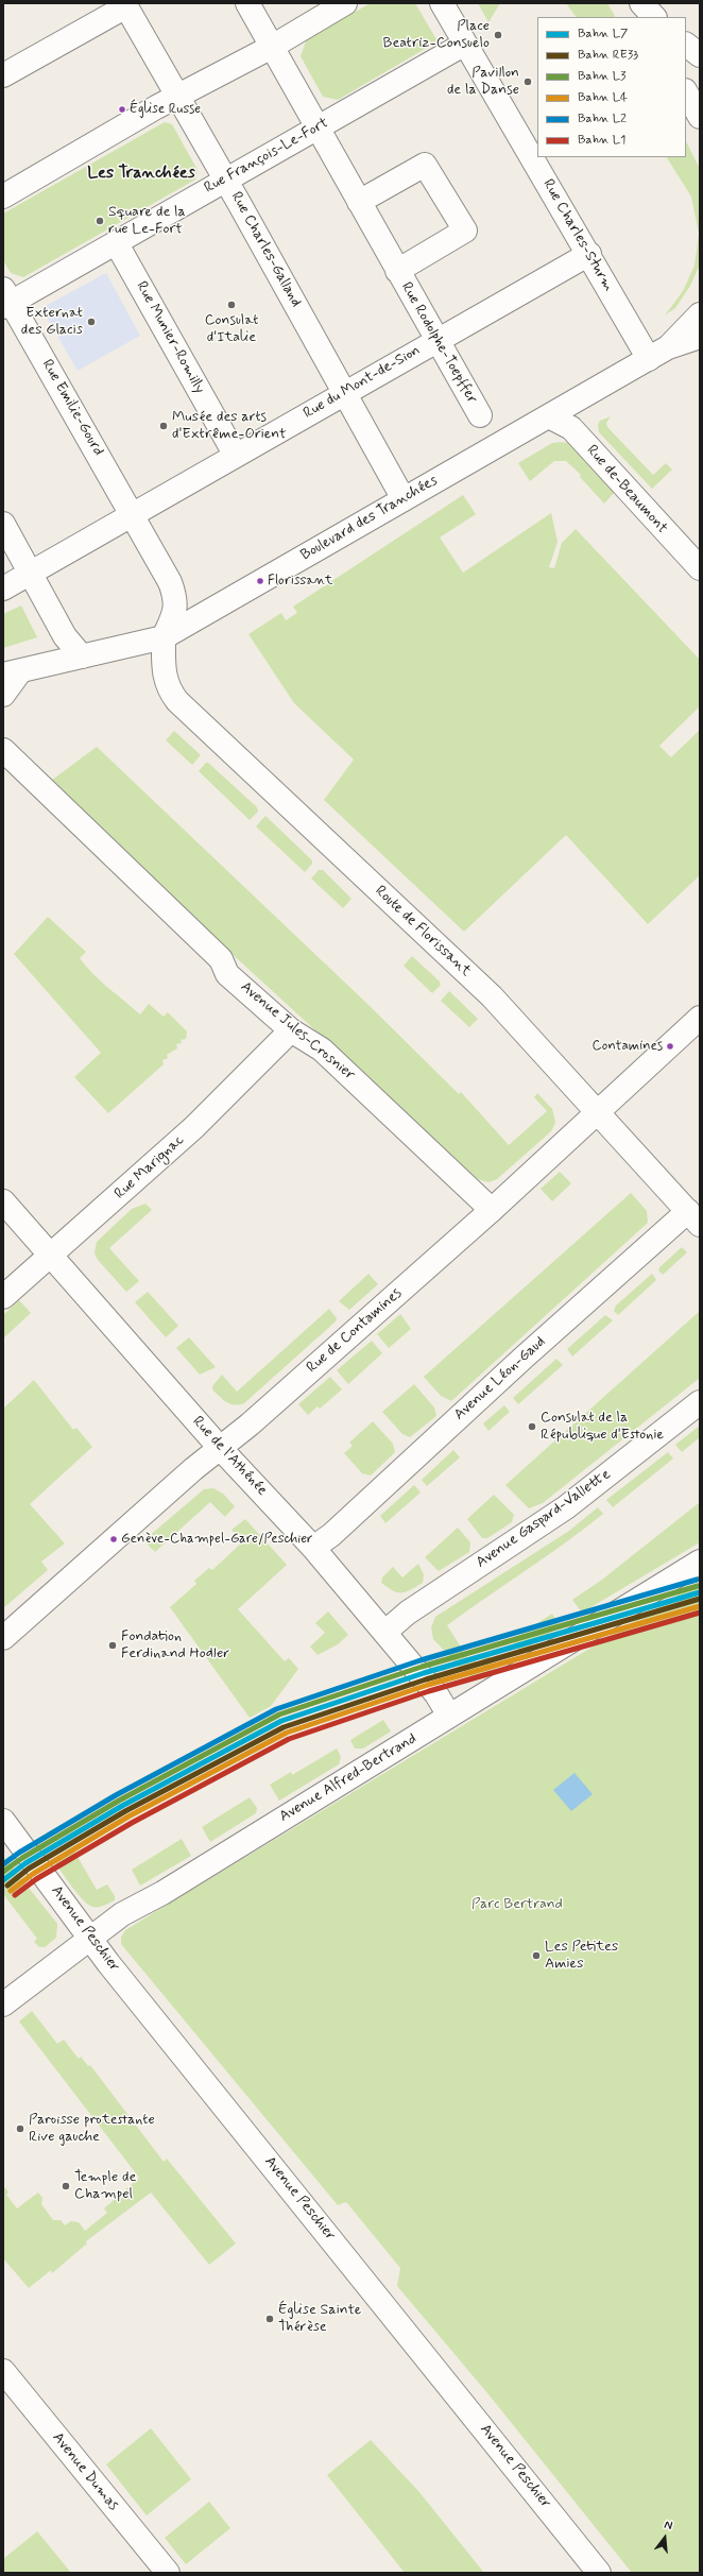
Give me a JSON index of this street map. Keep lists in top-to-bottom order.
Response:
{
  "streets": {
    "street": [
      "Rue François-Le-Fort",
      "Rue Charles-Sturm",
      "Rue Charles-Galland",
      "Rue Munier-Romilly",
      "Rue Rodolphe-Toepffer",
      "Rue du Mont-de-Sion",
      "Rue Emilie-Gourd",
      "Rue de-Beaumont",
      "Boulevard des Tranchées",
      "Route de Florissant",
      "Avenue Jules-Crosnier",
      "Rue Marignac",
      "Rue de Contamines",
      "Avenue Léon-Gaud",
      "Rue de l'Athénée",
      "Avenue Gaspard-Vallette",
      "Avenue Alfred-Bertrand",
      "Avenue Peschier",
      "Avenue Dumas"
    ]
  },
  "crossings": [
    ["Rue François-Le-Fort", "Rue Charles-Sturm"],
    ["Rue François-Le-Fort", "Rue Charles-Galland"],
    ["Rue François-Le-Fort", "Rue Munier-Romilly"],
    ["Rue François-Le-Fort", "Rue Rodolphe-Toepffer"],
    ["Rue François-Le-Fort", "Rue Emilie-Gourd"],
    ["Rue Charles-Sturm", "Rue du Mont-de-Sion"],
    ["Rue Charles-Sturm", "Boulevard des Tranchées"],
    ["Rue Charles-Galland", "Rue du Mont-de-Sion"],
    ["Rue Charles-Galland", "Boulevard des Tranchées"],
    ["Rue Munier-Romilly", "Rue du Mont-de-Sion"],
    ["Rue Rodolphe-Toepffer", "Rue du Mont-de-Sion"],
    ["Rue du Mont-de-Sion", "Rue Emilie-Gourd"],
    ["Rue Emilie-Gourd", "Boulevard des Tranchées"],
    ["Rue Emilie-Gourd", "Route de Florissant"],
    ["Rue de-Beaumont", "Boulevard des Tranchées"],
    ["Boulevard des Tranchées", "Route de Florissant"],
    ["Route de Florissant", "Rue de Contamines"],
    ["Route de Florissant", "Avenue Léon-Gaud"],
    ["Avenue Jules-Crosnier", "Rue Marignac"],
    ["Avenue Jules-Crosnier", "Rue de Contamines"],
    ["Rue Marignac", "Rue de l'Athénée"],
    ["Rue de Contamines", "Rue de l'Athénée"],
    ["Avenue Léon-Gaud", "Rue de l'Athénée"],
    ["Rue de l'Athénée", "Avenue Gaspard-Vallette"],
    ["Rue de l'Athénée", "Avenue Alfred-Bertrand"],
    ["Avenue Alfred-Bertrand", "Avenue Peschier"]
  ],
  "districts": ["Les Tranchées"],
  "parks": ["Parc Bertrand"],
  "places": [
    "Place Beatriz-Consuelo",
    "Pavillon de la Danse",
    "Église Russe",
    "Square de la rue Le-Fort",
    "Consulat d'Italie",
    "Externat des Glacis",
    "Musée des arts d'Extrême-Orient",
    "Florissant",
    "Contamines",
    "Consulat de la République d'Estonie",
    "Genève-Champel-Gare/Peschier",
    "Fondation Ferdinand Hodler",
    "Les Petites Amies",
    "Paroisse protestante Rive gauche",
    "Temple de Champel",
    "Église Sainte Thérèse"
  ],
  "lines": [
    "rail line L2",
    "rail line L3",
    "rail line L7",
    "rail line RE33",
    "rail line L4",
    "rail line L1"
  ],
  "legend": [
    "Bahn L7",
    "Bahn RE33",
    "Bahn L3",
    "Bahn L4",
    "Bahn L2",
    "Bahn L1"
  ],
  "north": "top"
}
